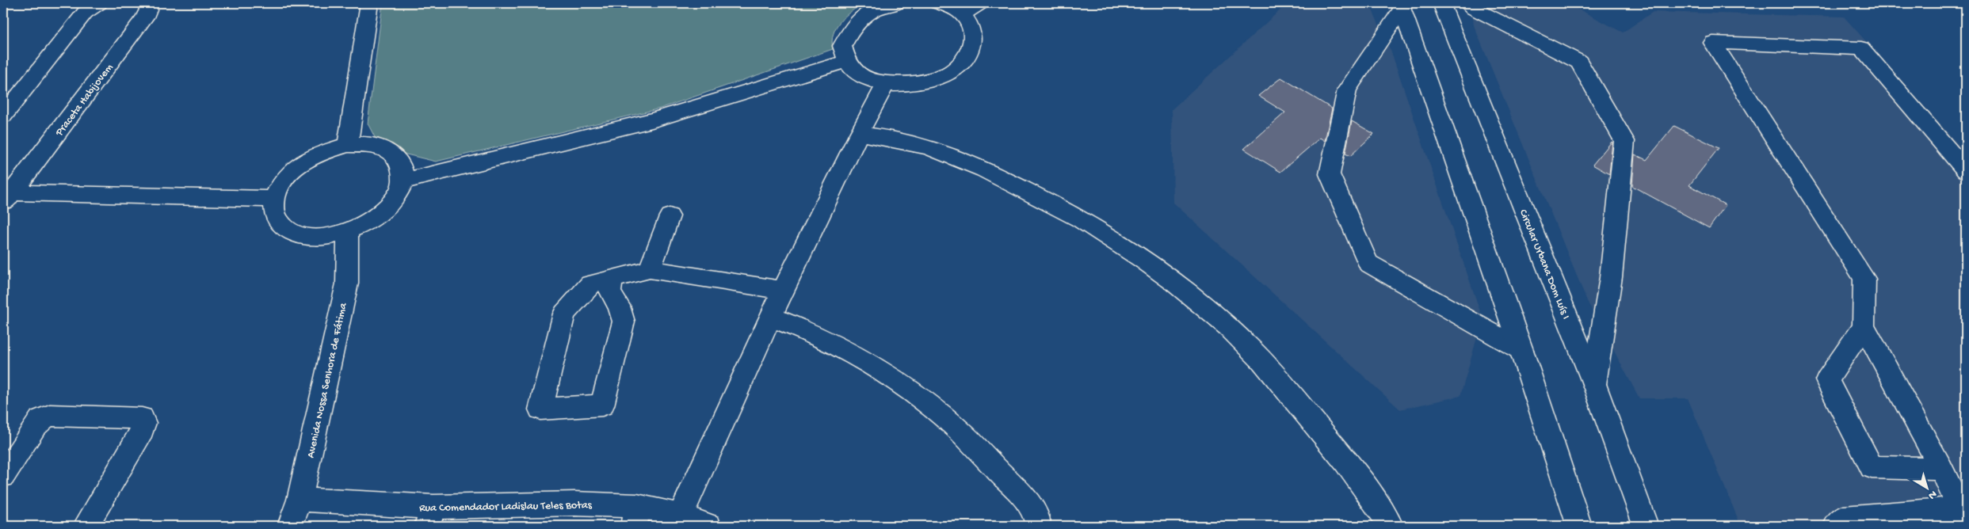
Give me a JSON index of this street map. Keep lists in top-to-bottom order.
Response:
{
  "streets": {
    "main road": [
      "Praceta Habijovem",
      "Circular Urbana Dom Luís I",
      "Avenida Nossa Senhora de Fátima",
      "Rua Comendador Ladislau Teles Botas"
    ]
  },
  "crossings": [
    ["Avenida Nossa Senhora de Fátima", "Rua Comendador Ladislau Teles Botas"]
  ],
  "north": "bottom right"
}
